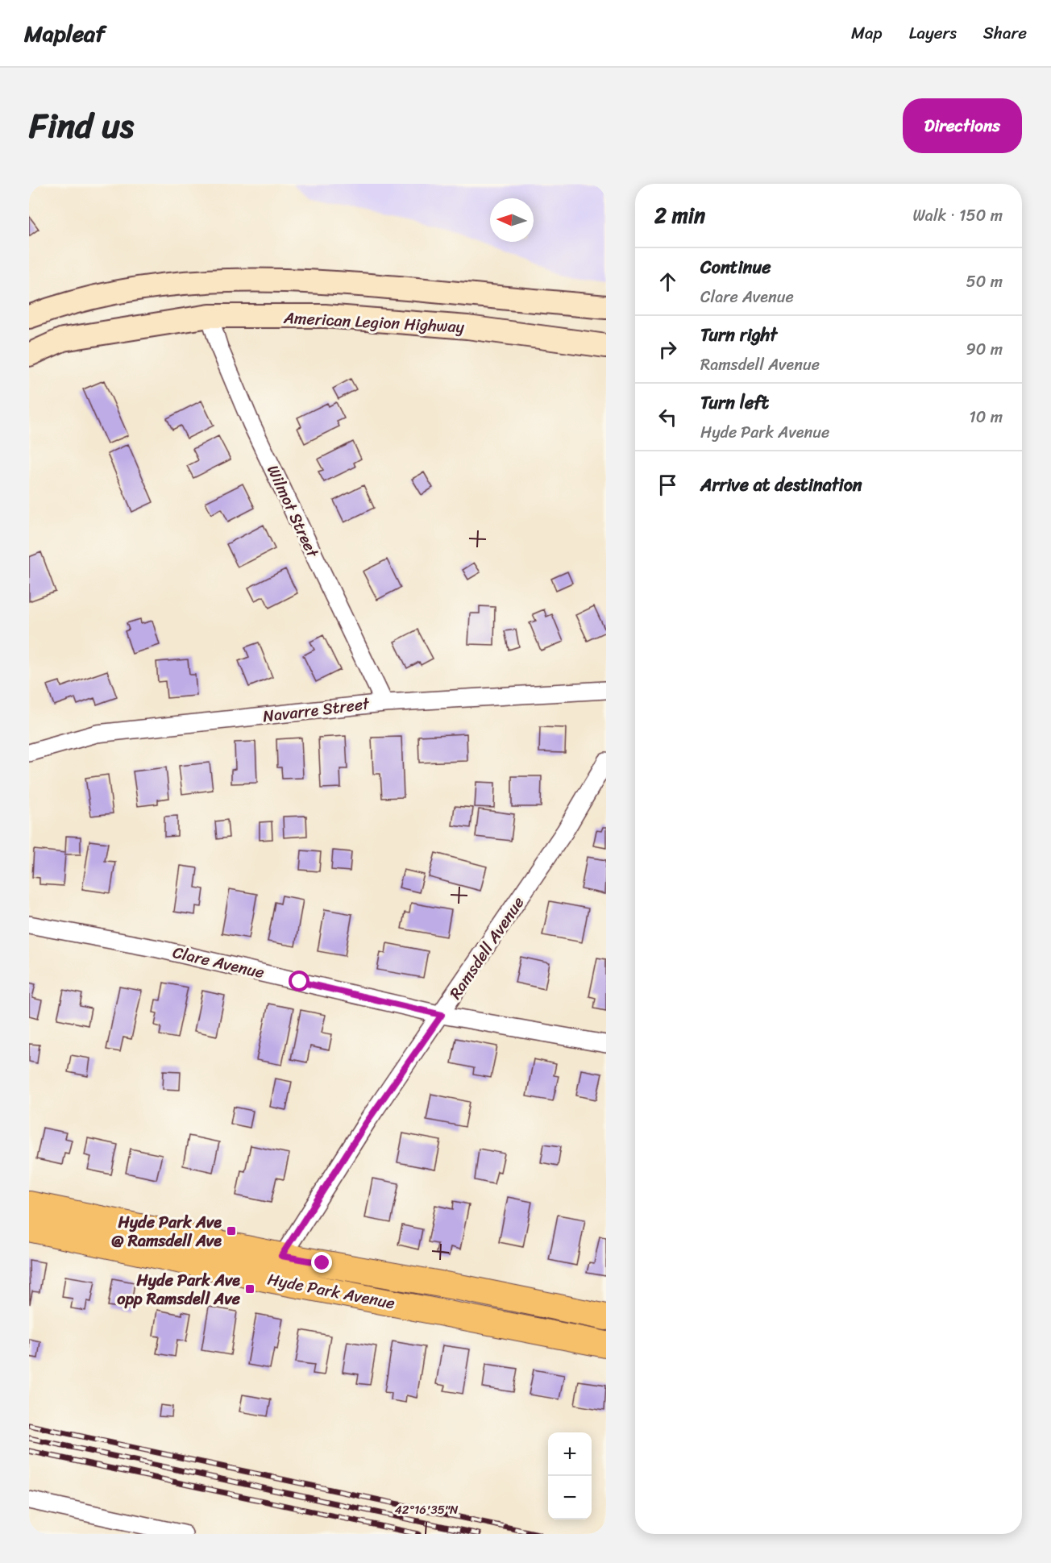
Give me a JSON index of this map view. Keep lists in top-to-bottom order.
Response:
{
  "streets": {
    "main road": ["American Legion Highway", "Hyde Park Avenue"],
    "street": [
      "Wilmot Street",
      "Navarre Street",
      "Ramsdell Avenue",
      "Clare Avenue"
    ]
  },
  "crossings": [
    ["American Legion Highway", "Wilmot Street"],
    ["Wilmot Street", "Navarre Street"],
    ["Ramsdell Avenue", "Clare Avenue"],
    ["Ramsdell Avenue", "Hyde Park Avenue"]
  ],
  "places": {
    "transit": ["Hyde Park Ave @ Ramsdell Ave", "Hyde Park Ave opp Ramsdell Ave"]
  },
  "north": "left",
  "page": {
    "header": "Mapleaf",
    "nav": ["Map", "Layers", "Share"],
    "title": "Find us",
    "buttons": "Directions",
    "heading": ["2 min", "Walk · 150 m"],
    "list": [
      ["Continue", "Clare Avenue", "50 m"],
      ["Turn right", "Ramsdell Avenue", "90 m"],
      ["Turn left", "Hyde Park Avenue", "10 m"],
      "Arrive at destination"
    ],
    "map_buttons": ["+", "−"]
  },
  "coordinates": ["42°16'35\"N"]
}
